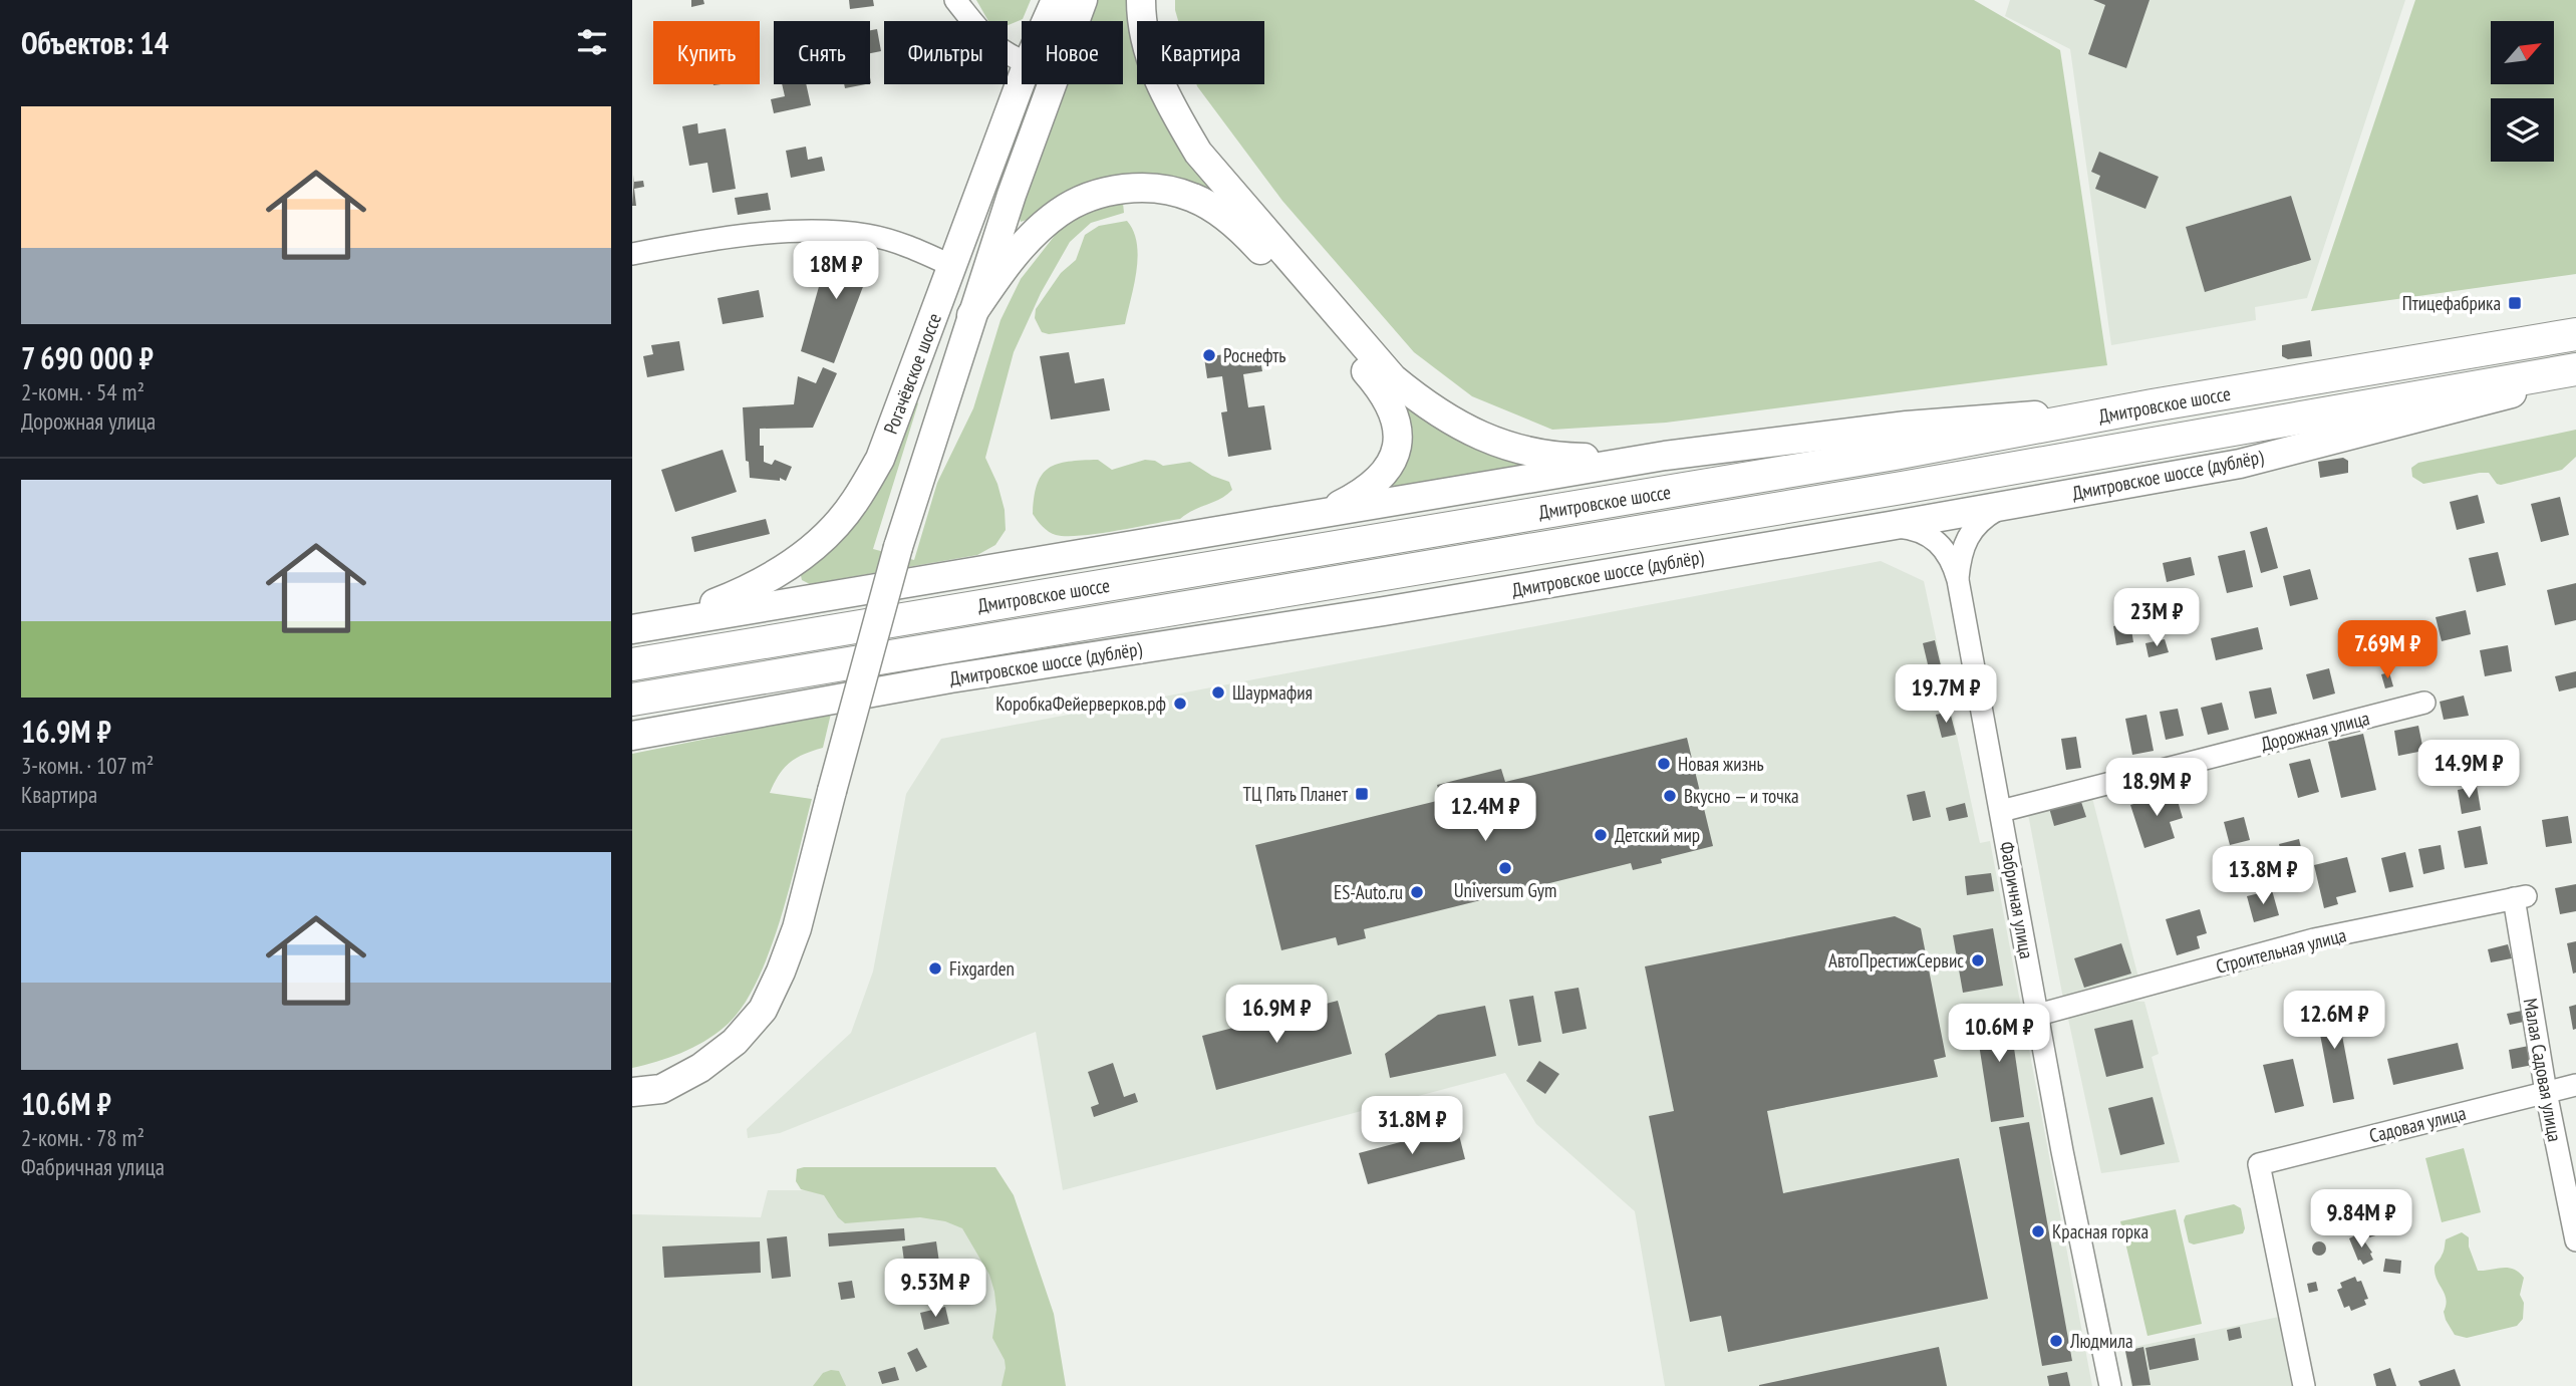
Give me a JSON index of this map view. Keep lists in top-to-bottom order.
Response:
{
  "streets": {
    "highway": ["Дмитровское шоссе"],
    "main road": ["Рогачёвское шоссе", "Дмитровское шоссе (дублёр)"],
    "street": [
      "Дорожная улица",
      "Фабричная улица",
      "Строительная улица",
      "Малая Садовая улица",
      "Садовая улица"
    ]
  },
  "crossings": [
    ["Дмитровское шоссе (дублёр)", "Фабричная улица"],
    ["Дорожная улица", "Фабричная улица"],
    ["Фабричная улица", "Строительная улица"],
    ["Строительная улица", "Малая Садовая улица"],
    ["Малая Садовая улица", "Садовая улица"]
  ],
  "places": {
    "transit": ["Птицефабрика", "ТЦ Пять Планет"],
    "other": [
      "Роснефть",
      "Шаурмафия",
      "КоробкаФейерверков.рф",
      "Новая жизнь",
      "Вкусно — и точка",
      "Детский мир",
      "Universum Gym",
      "ES-Auto.ru",
      "АвтоПрестижСервис",
      "Fixgarden",
      "Красная горка",
      "Людмила"
    ]
  },
  "north": "top right",
  "page": {
    "heading": "Объектов: 14",
    "chip": [
      "Купить",
      "Снять",
      "Фильтры",
      "Новое",
      "Квартира"
    ],
    "list": [
      {
        "name": "7 690 000 ₽",
        "note": "2-комн. · 54 m² · Дорожная улица"
      },
      {
        "name": "16.9M ₽",
        "note": "3-комн. · 107 m² · Квартира"
      },
      {
        "name": "10.6M ₽",
        "note": "2-комн. · 78 m² · Фабричная улица"
      }
    ],
    "price": [
      "18M ₽",
      "23M ₽",
      "7.69M ₽",
      "19.7M ₽",
      "14.9M ₽",
      "18.9M ₽",
      "12.4M ₽",
      "13.8M ₽",
      "16.9M ₽",
      "12.6M ₽",
      "10.6M ₽",
      "31.8M ₽",
      "9.84M ₽",
      "9.53M ₽"
    ]
  }
}
